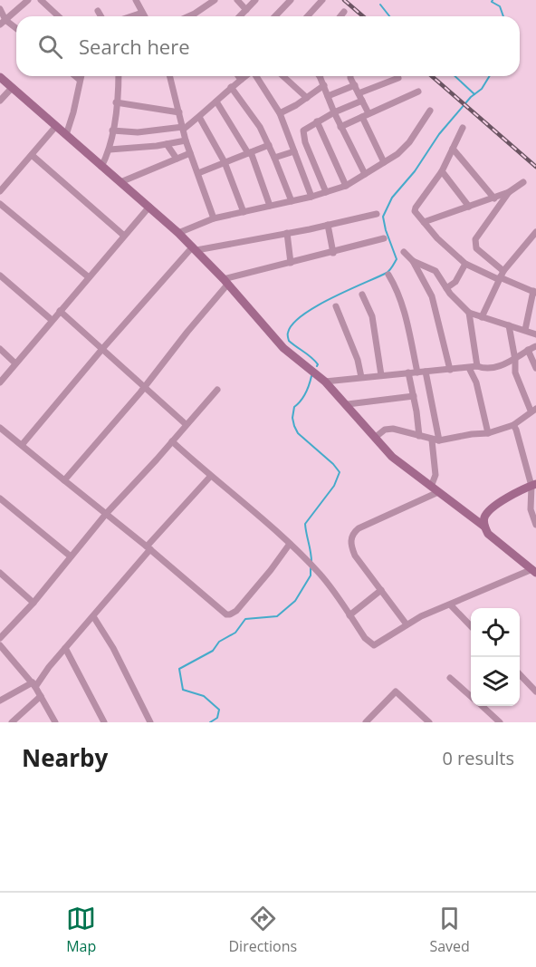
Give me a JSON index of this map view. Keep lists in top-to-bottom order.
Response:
{
  "page": {
    "search": "Search here",
    "heading": ["Nearby", "0 results"],
    "nav": ["Map", "Directions", "Saved"]
  }
}
